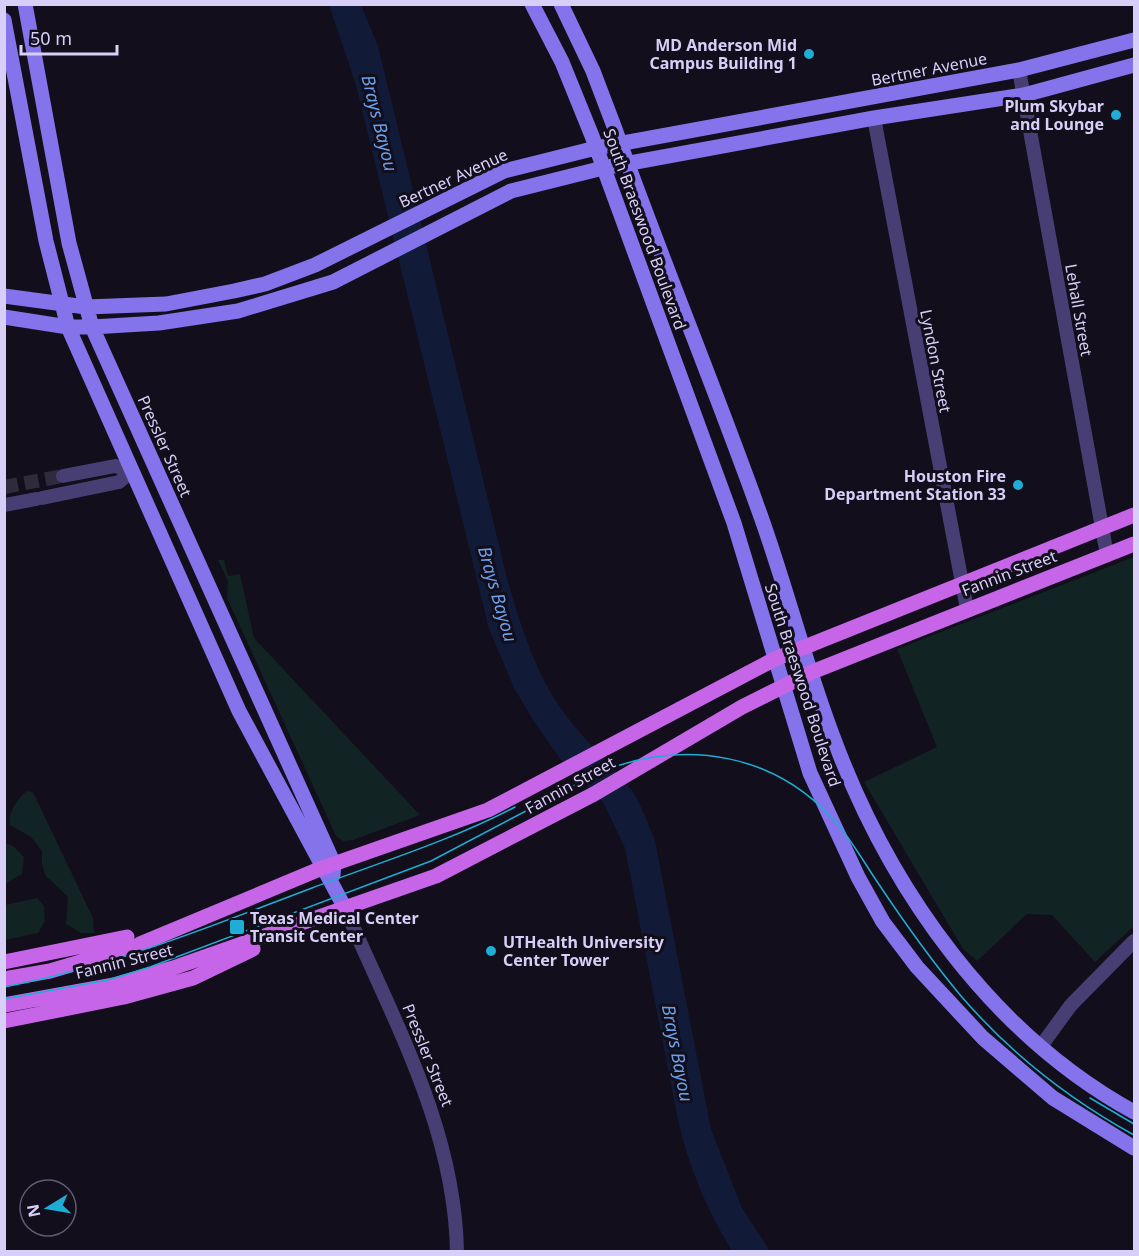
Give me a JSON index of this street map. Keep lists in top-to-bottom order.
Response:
{
  "streets": {
    "main road": ["Fannin Street"],
    "street": [
      "Bertner Avenue",
      "South Braeswood Boulevard",
      "Lehall Street",
      "Lyndon Street",
      "Pressler Street"
    ]
  },
  "crossings": [
    ["Bertner Avenue", "South Braeswood Boulevard"],
    ["Bertner Avenue", "Lehall Street"],
    ["Bertner Avenue", "Pressler Street"],
    ["South Braeswood Boulevard", "Fannin Street"],
    ["Lehall Street", "Fannin Street"],
    ["Lyndon Street", "Fannin Street"],
    ["Pressler Street", "Fannin Street"]
  ],
  "water": ["Brays Bayou"],
  "places": {
    "other": [
      "MD Anderson Mid Campus Building 1",
      "Plum Skybar and Lounge",
      "Houston Fire Department Station 33",
      "UTHealth University Center Tower"
    ],
    "transit": ["Texas Medical Center Transit Center"]
  },
  "scale_bar": "50 m",
  "north": "left"
}
